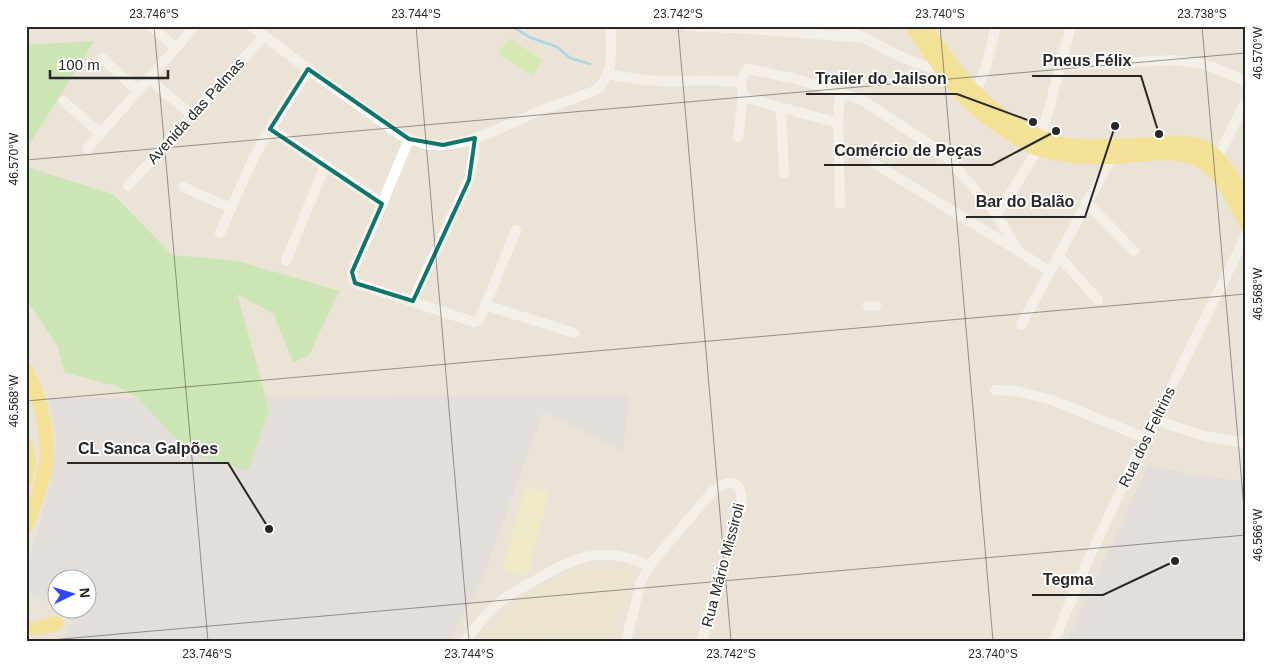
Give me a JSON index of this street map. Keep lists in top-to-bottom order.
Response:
{
  "streets": {
    "street": ["Avenida das Palmas", "Rua dos Feltrins", "Rua Mário Missiroli"]
  },
  "places": [
    "Trailer do Jailson",
    "Bar do Balão",
    "Comércio de Peças",
    "Pneus Félix",
    "CL Sanca Galpões",
    "Tegma"
  ],
  "scale_bar": "100 m",
  "north": "right",
  "coordinates": [
    "23.746°S",
    "23.744°S",
    "23.742°S",
    "23.740°S",
    "23.738°S",
    "46.570°W",
    "46.568°W",
    "46.566°W"
  ]
}
